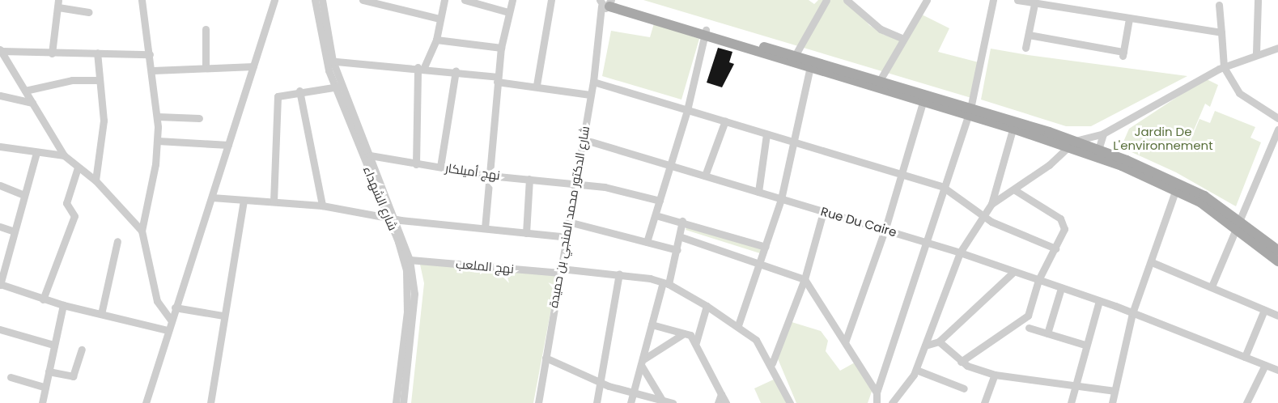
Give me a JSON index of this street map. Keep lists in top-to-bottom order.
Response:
{
  "streets": {
    "street": [
      "نهج أميلكار",
      "شارع الشهداء",
      "شارع الدكتور محمد المنجي بن حميدة",
      "Rue Du Caire",
      "نهج الملعب"
    ]
  },
  "crossings": [
    ["نهج أميلكار", "شارع الشهداء"],
    ["نهج أميلكار", "شارع الدكتور محمد المنجي بن حميدة"],
    ["شارع الشهداء", "نهج الملعب"],
    ["شارع الدكتور محمد المنجي بن حميدة", "Rue Du Caire"],
    ["شارع الدكتور محمد المنجي بن حميدة", "نهج الملعب"]
  ],
  "parks": ["Jardin De L'environnement"]
}
